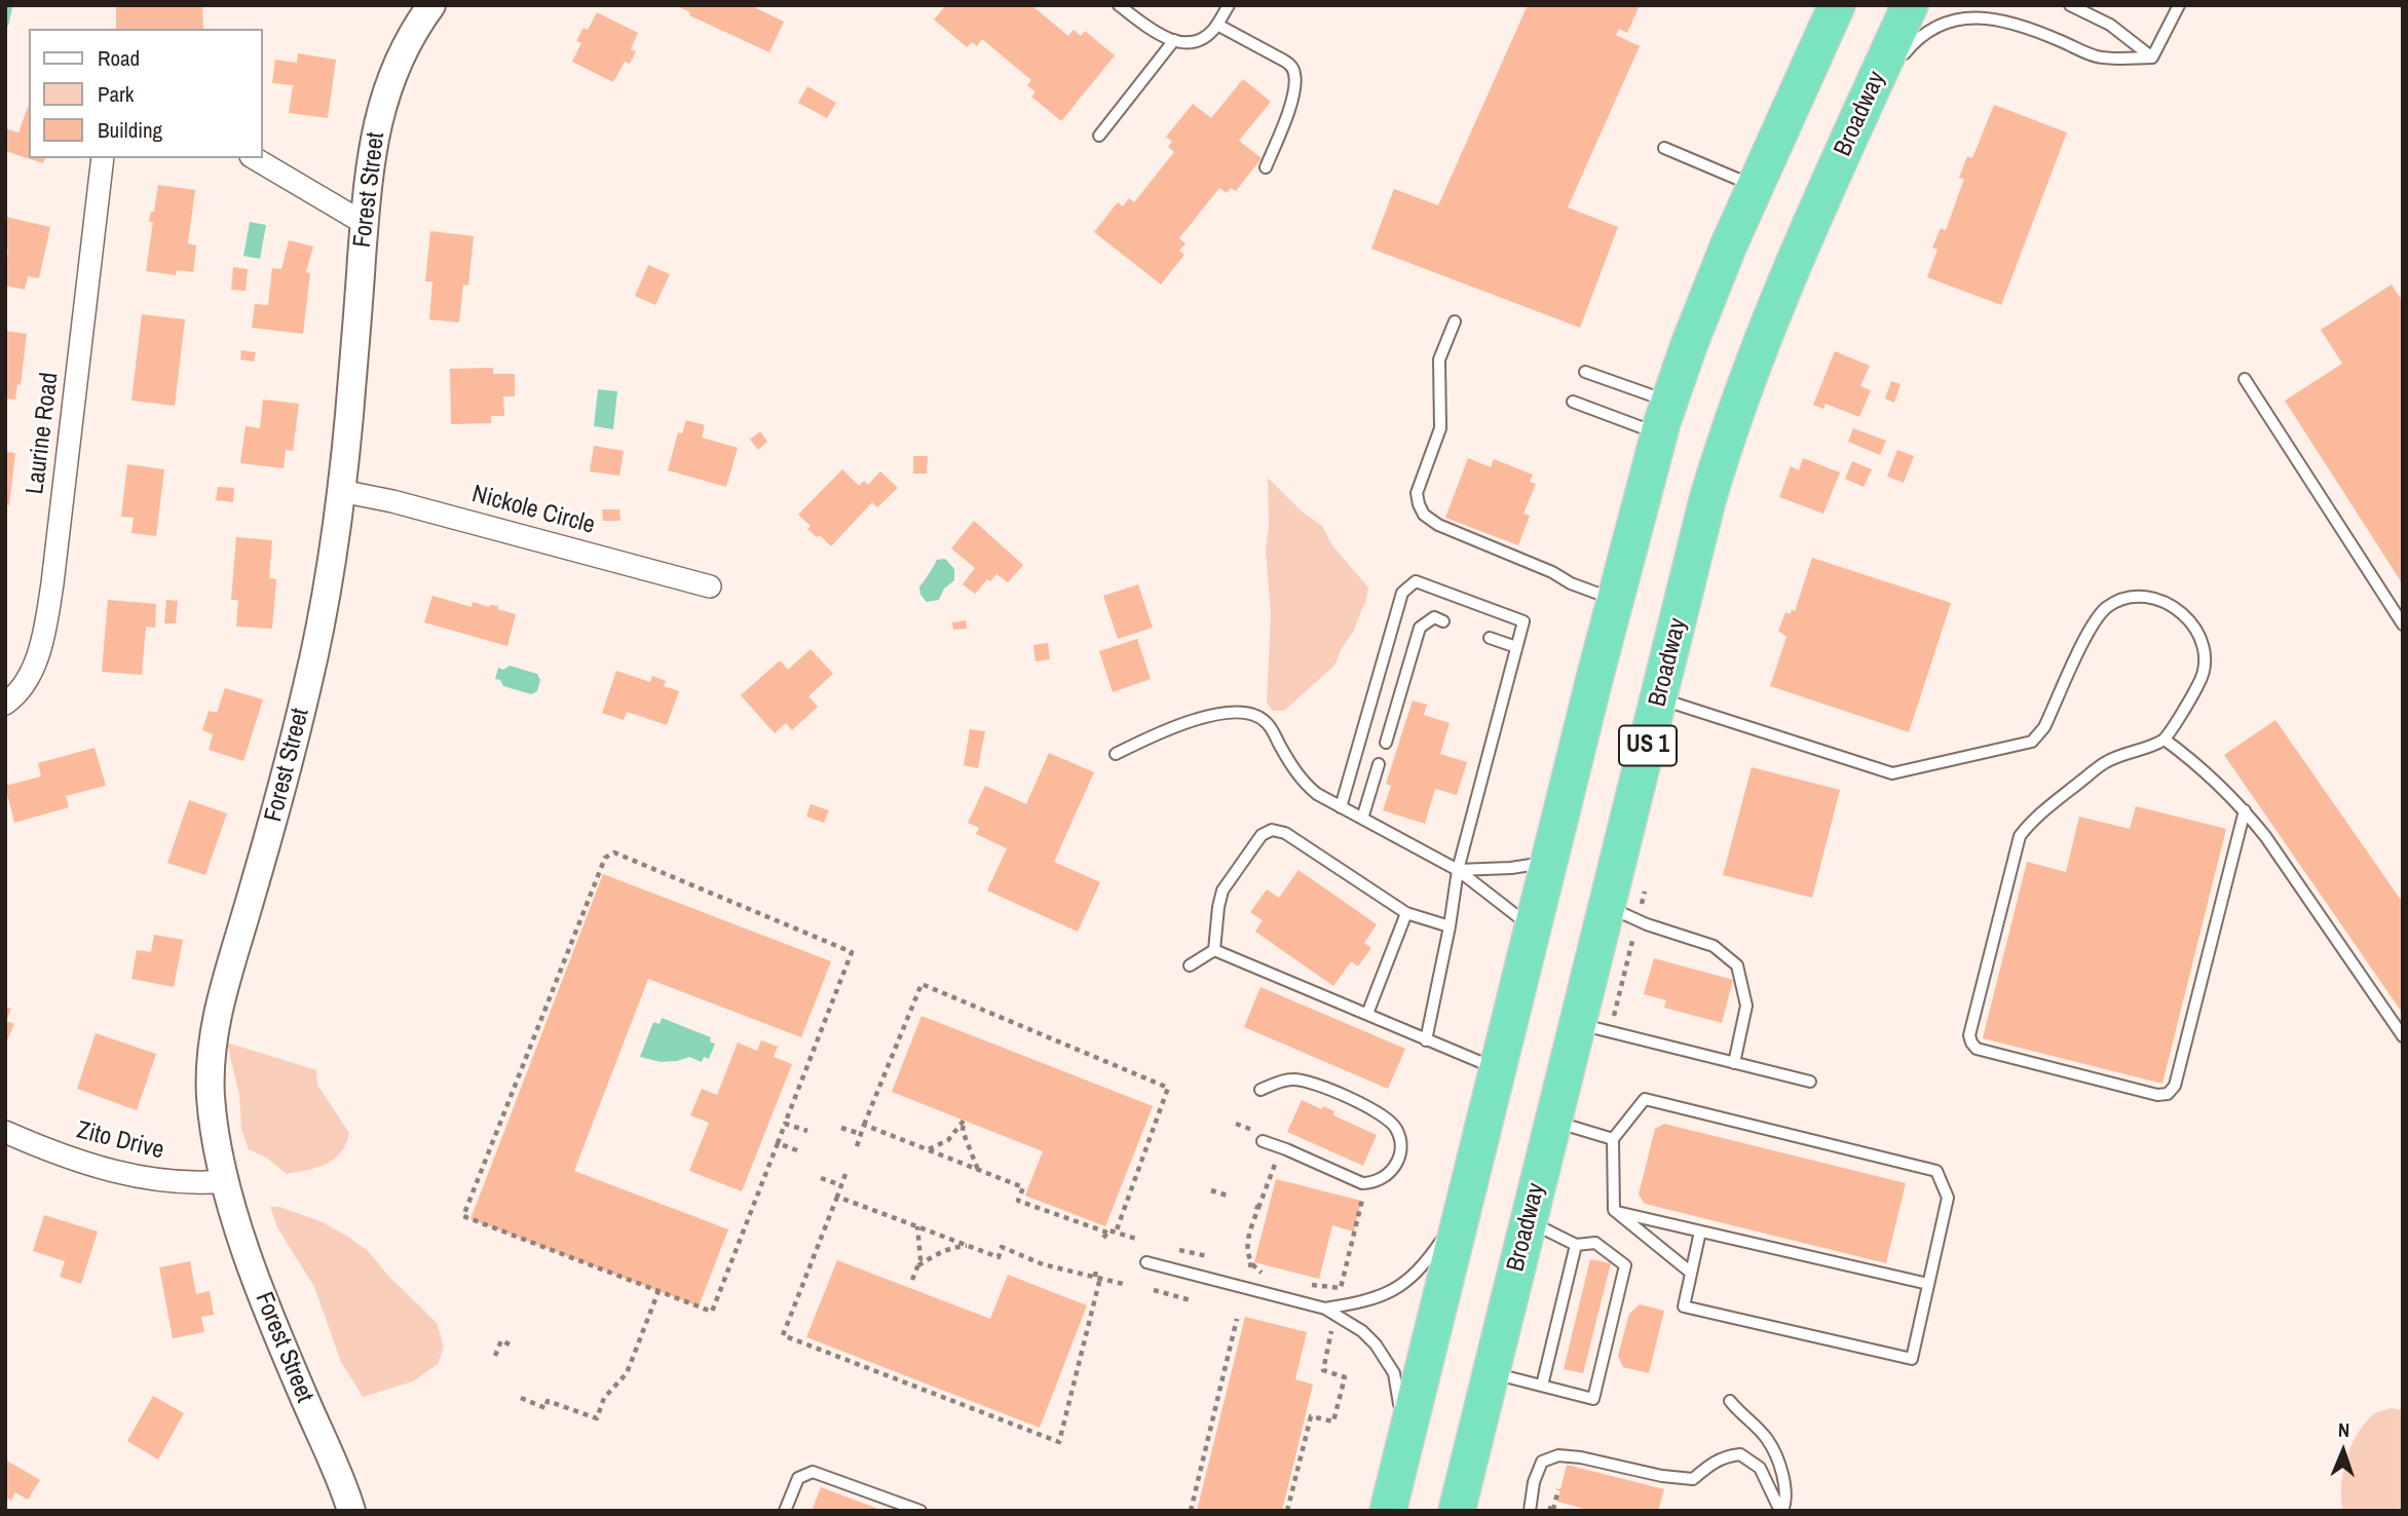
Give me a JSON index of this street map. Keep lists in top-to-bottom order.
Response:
{
  "streets": {
    "highway": ["Broadway", "US 1"],
    "street": [
      "Forest Street",
      "Laurine Road",
      "Nickole Circle",
      "Zito Drive"
    ]
  },
  "crossings": [
    ["Forest Street", "Nickole Circle"],
    ["Forest Street", "Zito Drive"]
  ],
  "legend": ["Road", "Park", "Building"],
  "north": "top"
}
